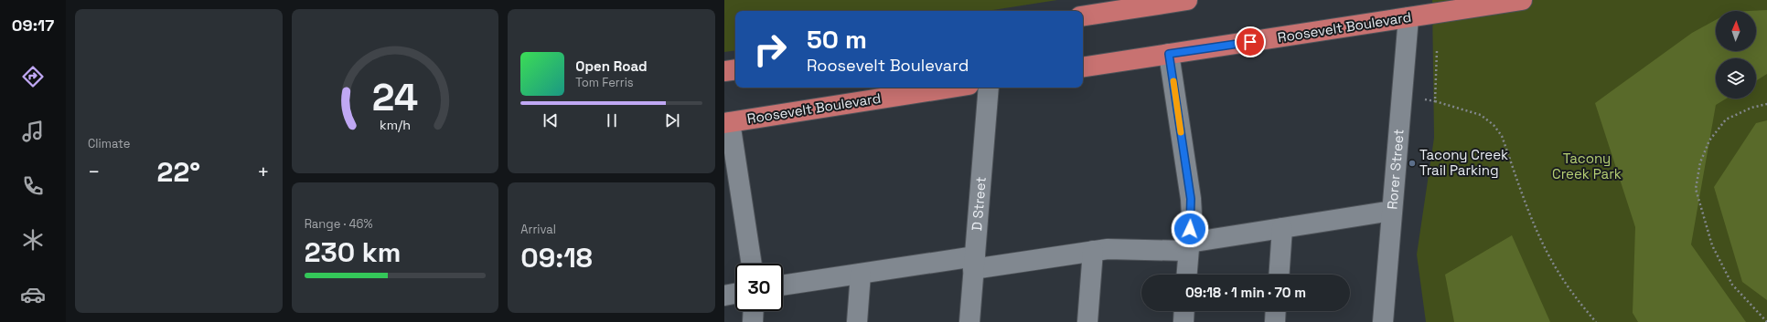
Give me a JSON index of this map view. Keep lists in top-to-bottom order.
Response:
{
  "streets": {
    "highway": ["Roosevelt Boulevard"],
    "street": ["Rorer Street", "D Street"]
  },
  "crossings": [
    ["Roosevelt Boulevard", "Rorer Street"]
  ],
  "parks": ["Tacony Creek Park"],
  "places": ["Tacony Creek Trail Parking"],
  "north": "top",
  "page": {
    "tabs": "09:17",
    "tile": [
      "Climate",
      ["Range · 46%", "230 km"],
      ["Arrival", "09:18"]
    ],
    "turn": ["50 m", "Roosevelt Boulevard"],
    "song": ["Open Road", "Tom Ferris"],
    "heat": ["−", "22°", "+"],
    "limit": "30",
    "trip": "09:18 · 1 min · 70 m",
    "gauge": ["24", "km/h"]
  }
}
